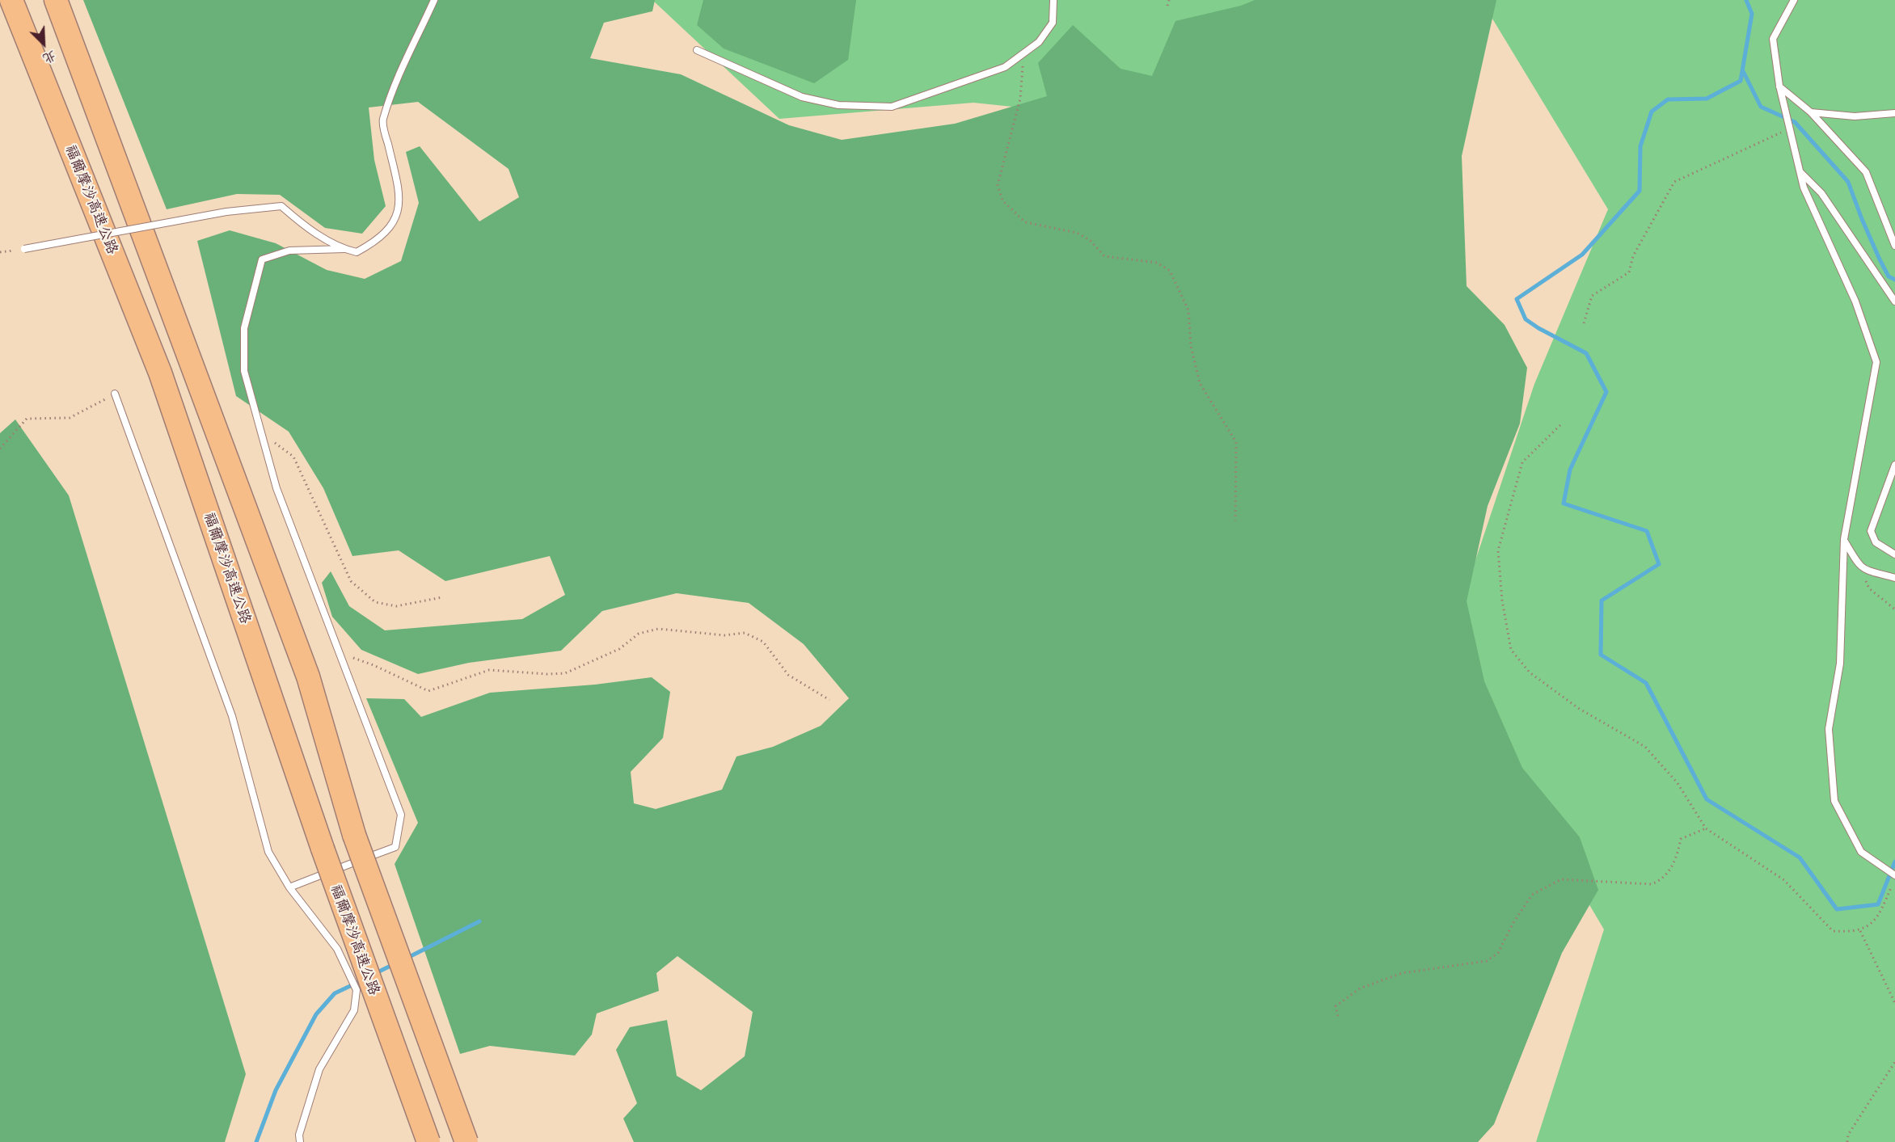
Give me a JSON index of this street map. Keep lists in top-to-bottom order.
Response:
{
  "streets": {
    "highway": ["福爾摩沙高速公路"]
  },
  "north": "bottom right"
}
